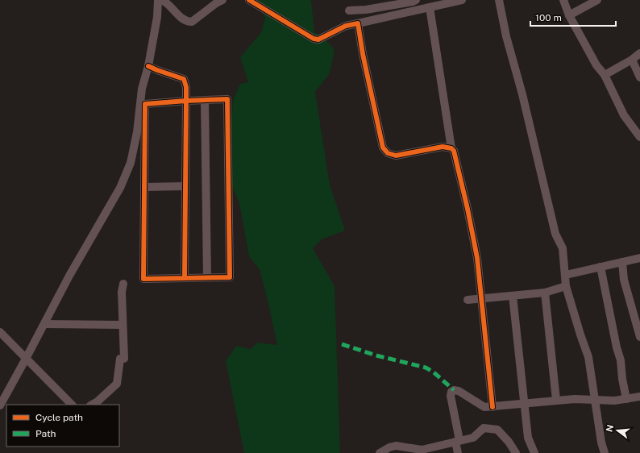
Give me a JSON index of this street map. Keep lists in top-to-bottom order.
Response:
{
  "legend": ["Cycle path", "Path"],
  "scale_bar": "100 m",
  "north": "left"
}
